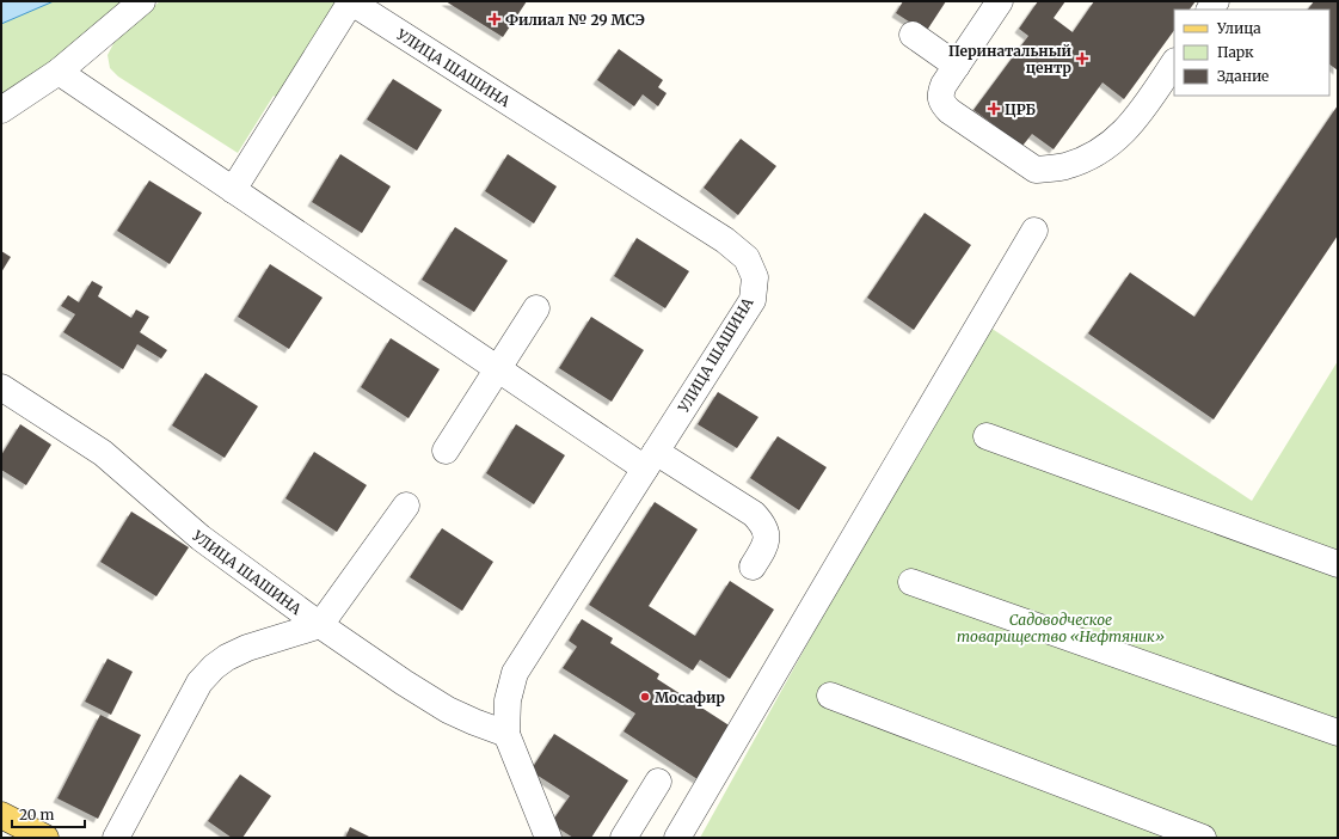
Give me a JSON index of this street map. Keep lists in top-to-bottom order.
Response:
{
  "streets": {
    "street": ["УЛИЦА ШАШИНА"]
  },
  "parks": ["Садоводческое товарищество «Нефтяник»"],
  "places": {
    "health": ["Филиал № 29 МСЭ", "Перинатальный центр", "ЦРБ"],
    "other": ["Мосафир"]
  },
  "legend": ["Улица", "Парк", "Здание"],
  "scale_bar": "20 m"
}
